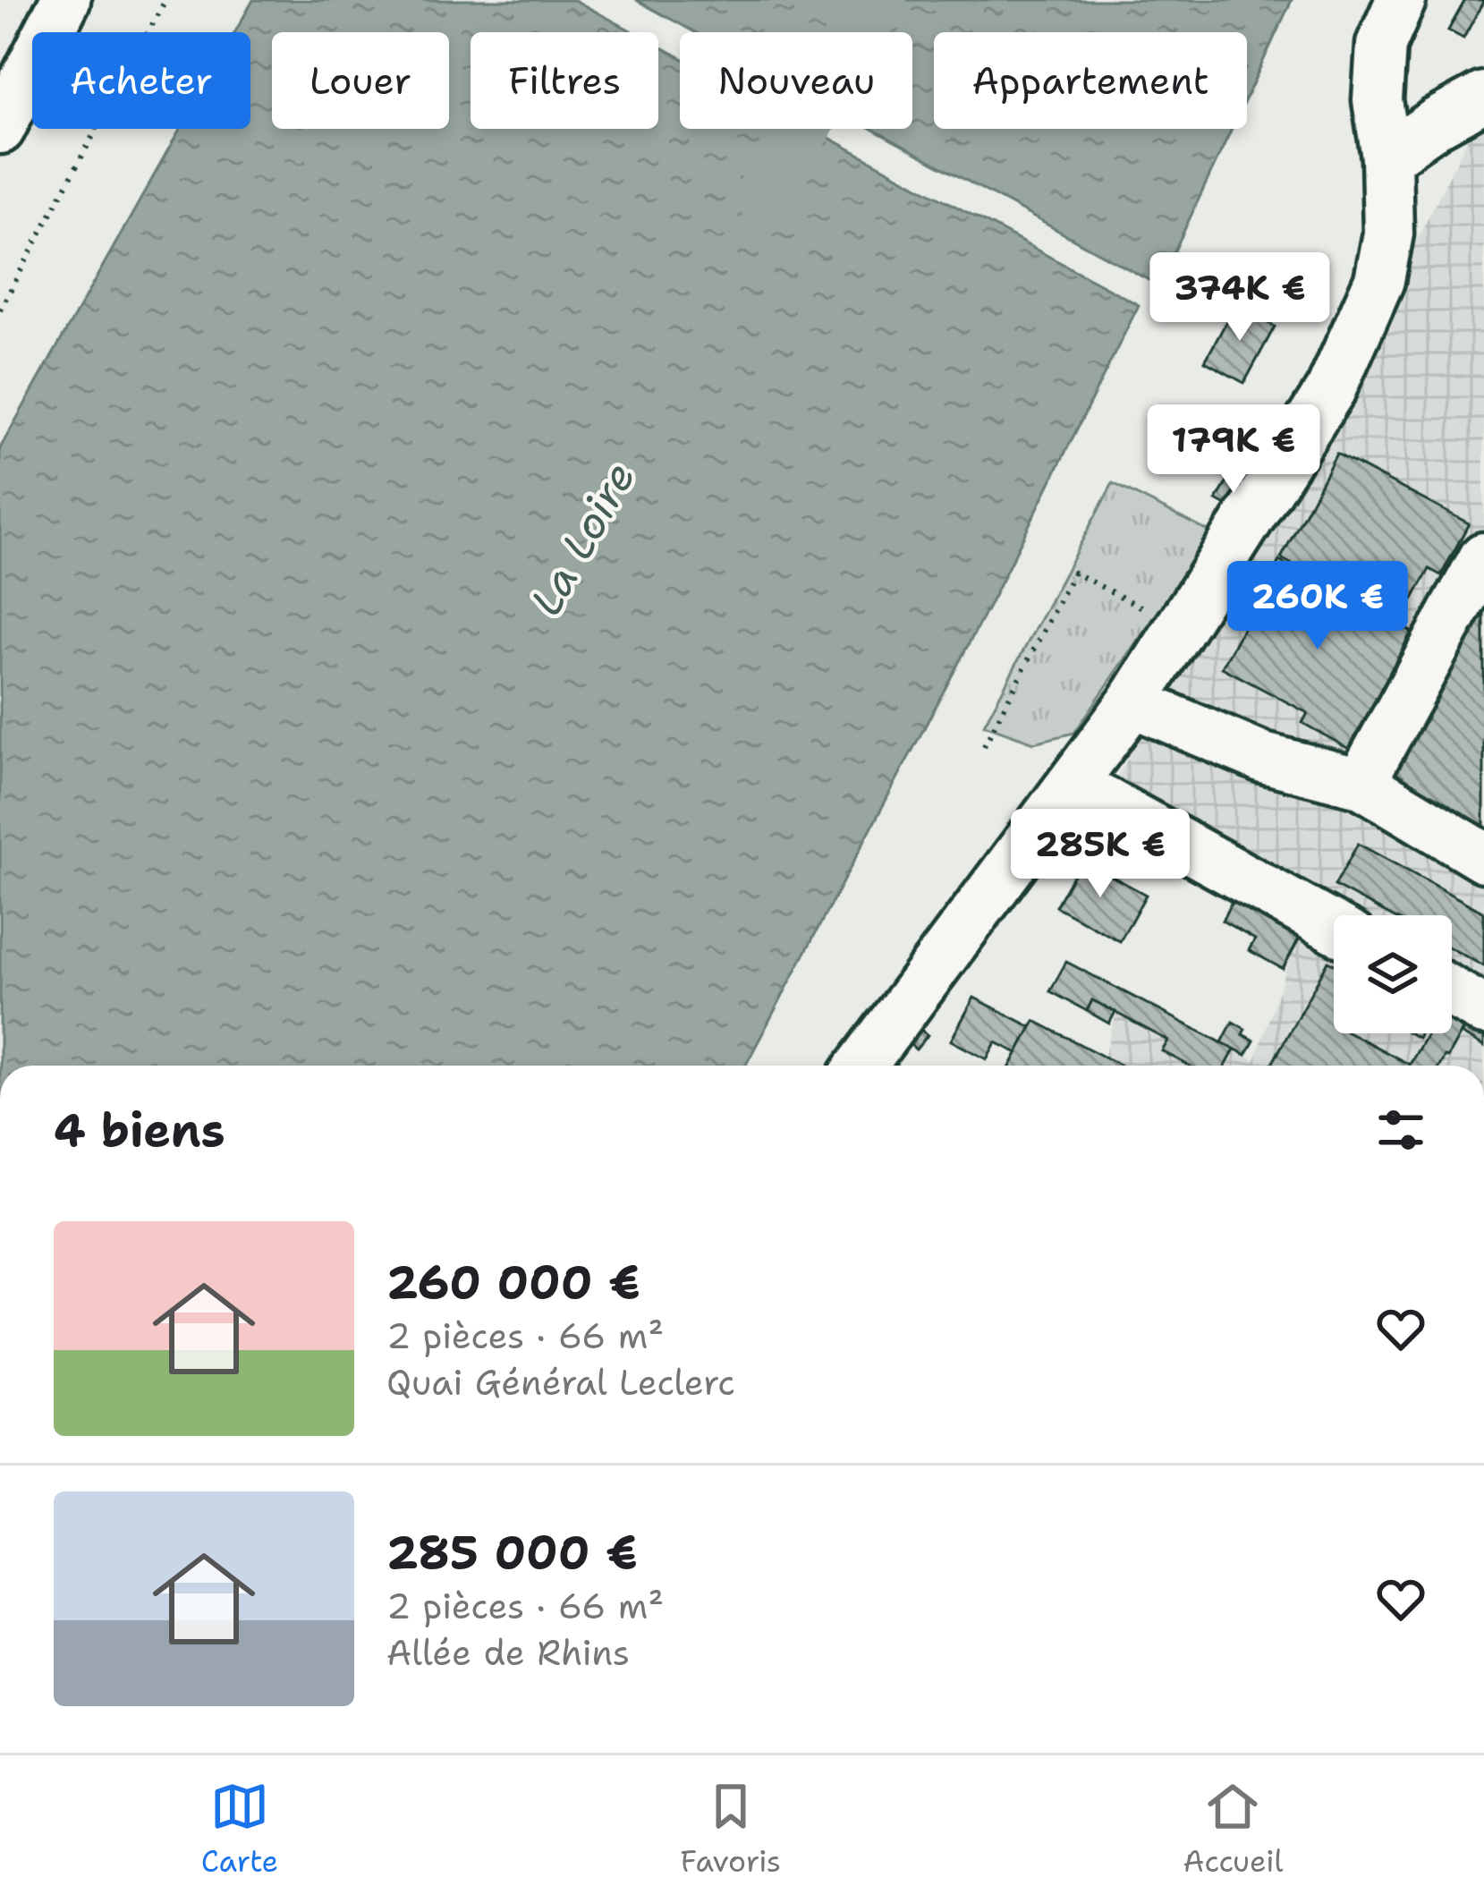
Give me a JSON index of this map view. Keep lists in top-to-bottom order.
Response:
{
  "water": ["La Loire"],
  "page": {
    "chip": [
      "Acheter",
      "Louer",
      "Filtres",
      "Nouveau",
      "Appartement"
    ],
    "price": [
      "374K €",
      "179K €",
      "260K €",
      "285K €"
    ],
    "heading": "4 biens",
    "list": [
      {
        "name": "260 000 €",
        "note": "2 pièces · 66 m² · Quai Général Leclerc"
      },
      {
        "name": "285 000 €",
        "note": "2 pièces · 66 m² · Allée de Rhins"
      }
    ],
    "tabs": ["Carte", "Favoris", "Accueil"]
  }
}
